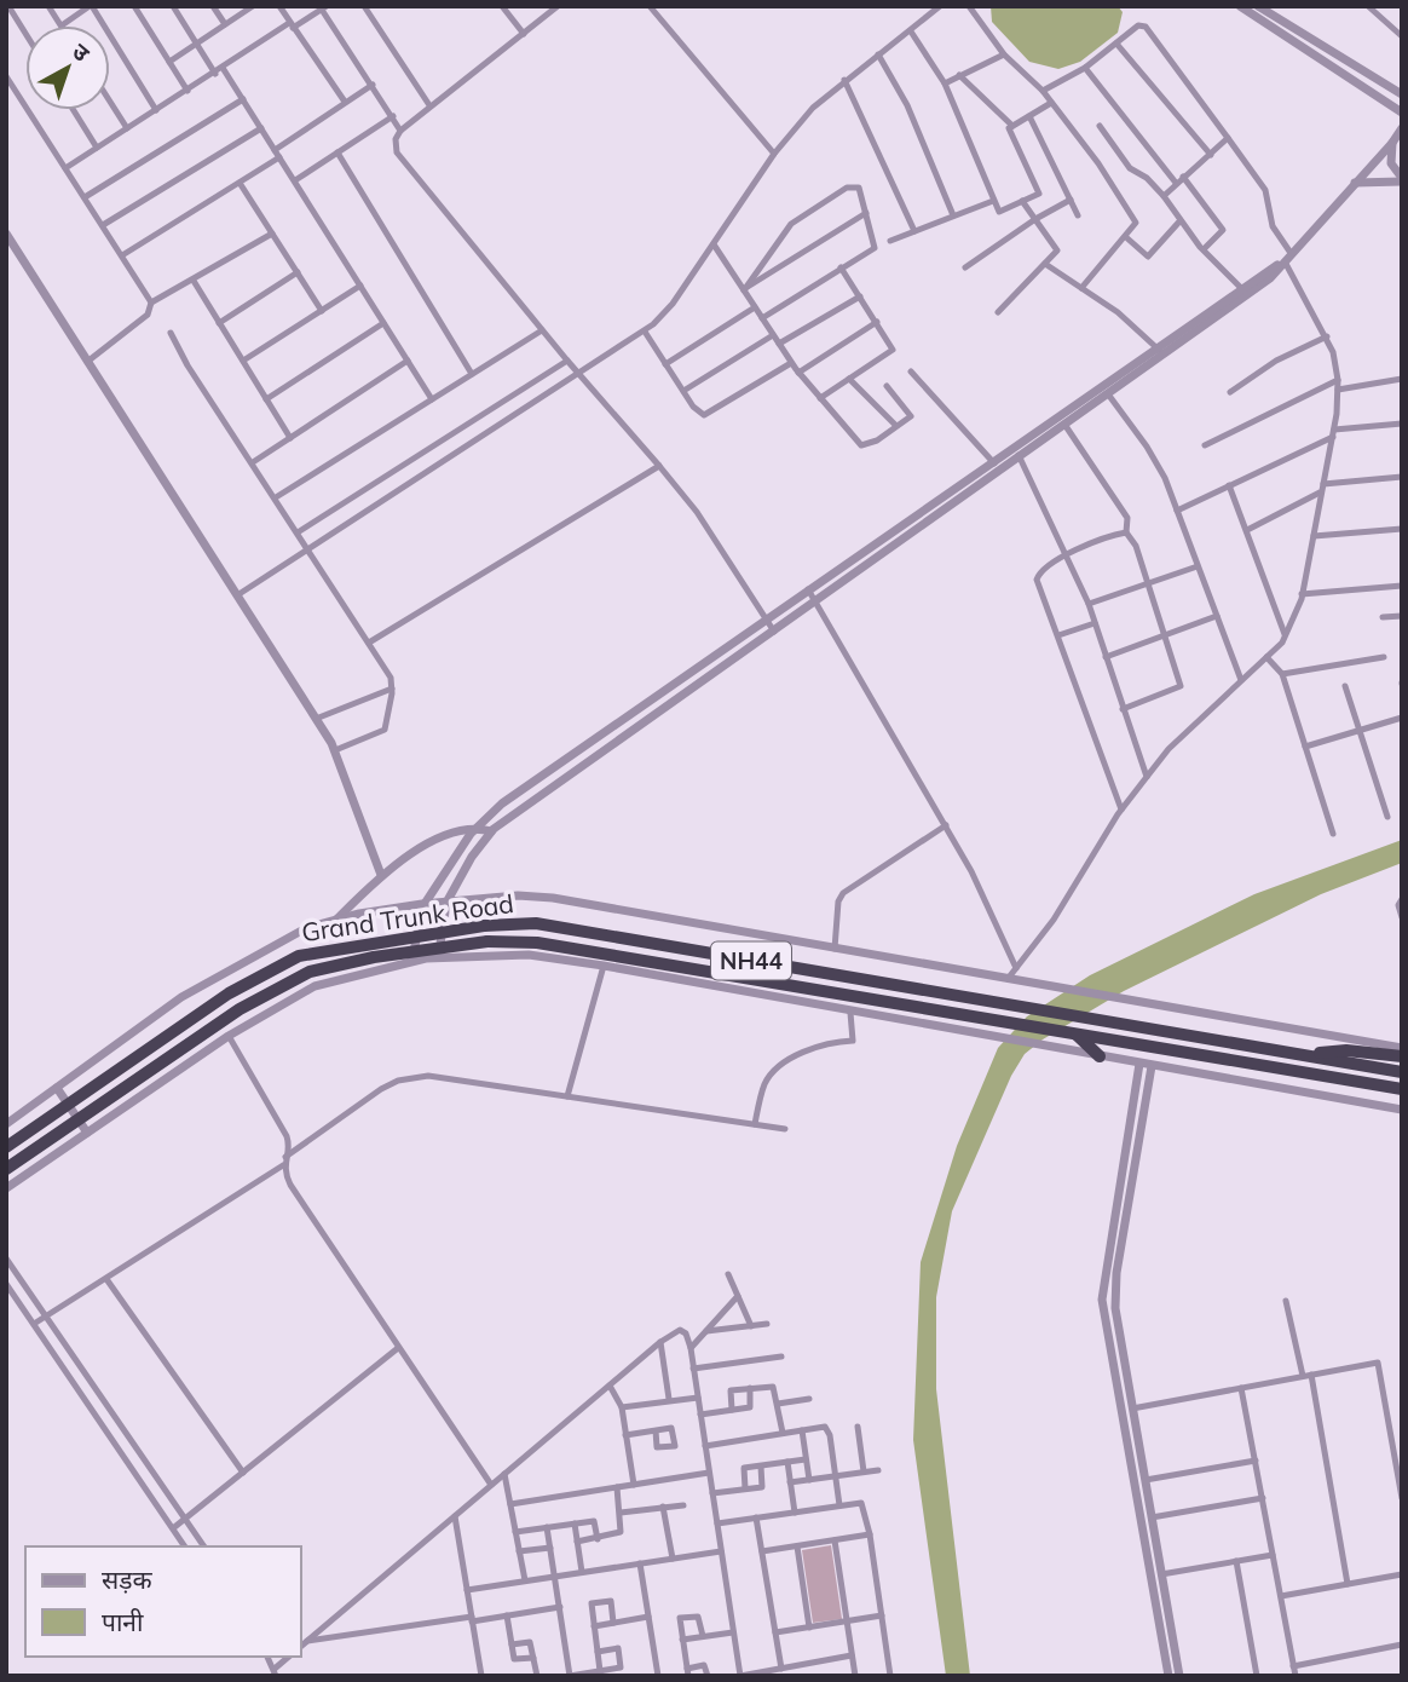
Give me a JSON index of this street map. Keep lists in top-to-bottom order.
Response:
{
  "streets": {
    "highway": ["Grand Trunk Road", "NH44"]
  },
  "crossings": [
    ["Grand Trunk Road", "NH44"]
  ],
  "legend": ["सड़क", "पानी"],
  "north": "top right"
}
